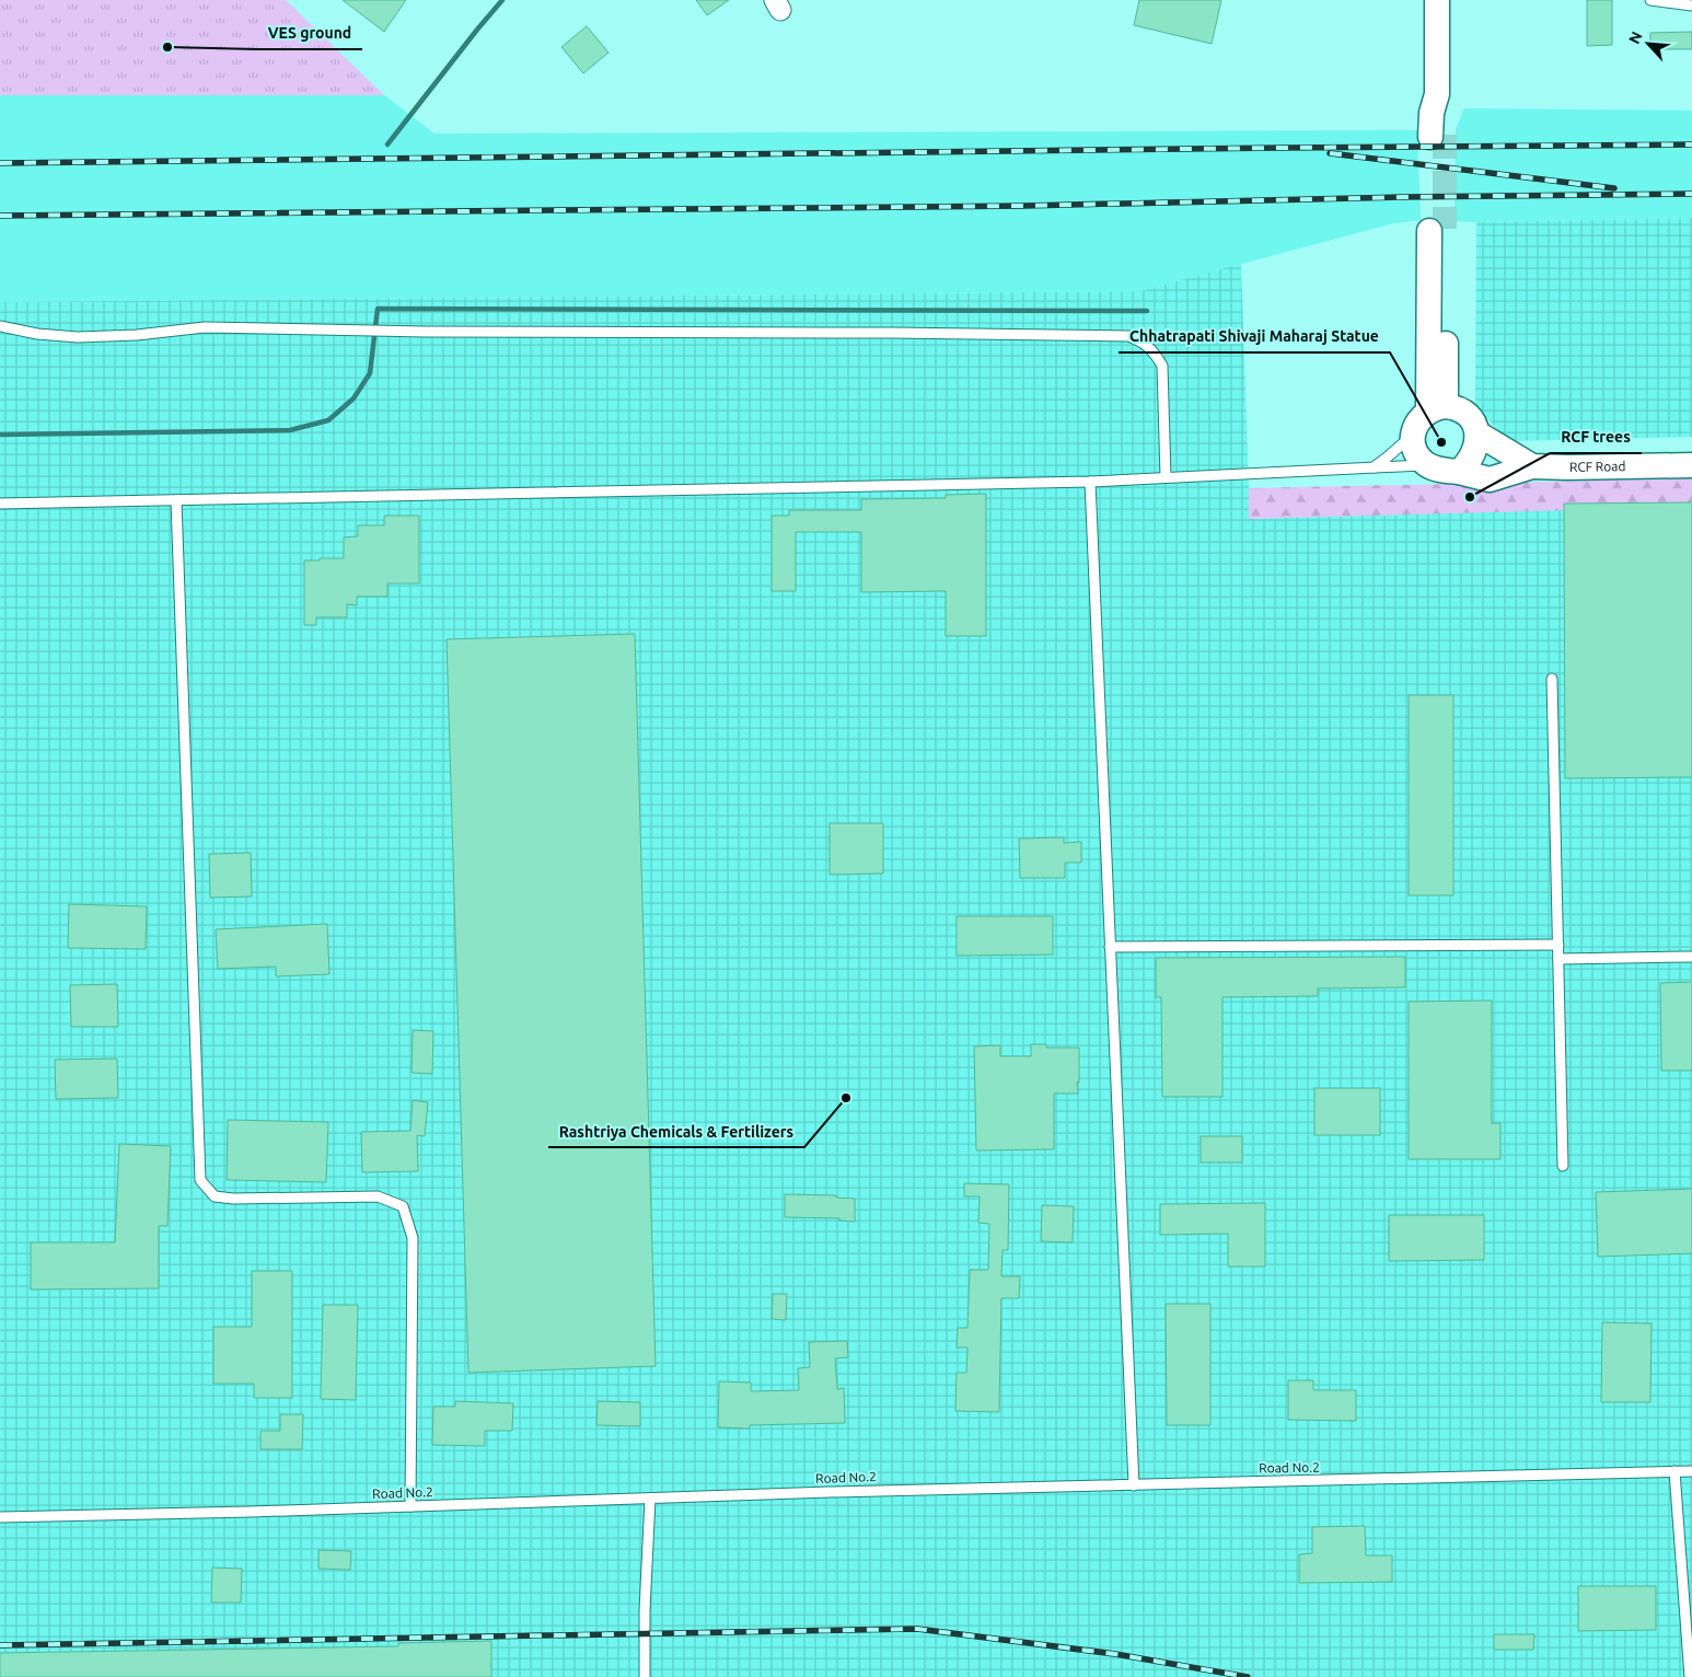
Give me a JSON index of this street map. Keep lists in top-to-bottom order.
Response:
{
  "streets": {
    "street": ["RCF Road"],
    "lane": ["Road No.2"]
  },
  "places": [
    "VES ground",
    "Chhatrapati Shivaji Maharaj Statue",
    "RCF trees",
    "Rashtriya Chemicals & Fertilizers"
  ],
  "north": "top left"
}
